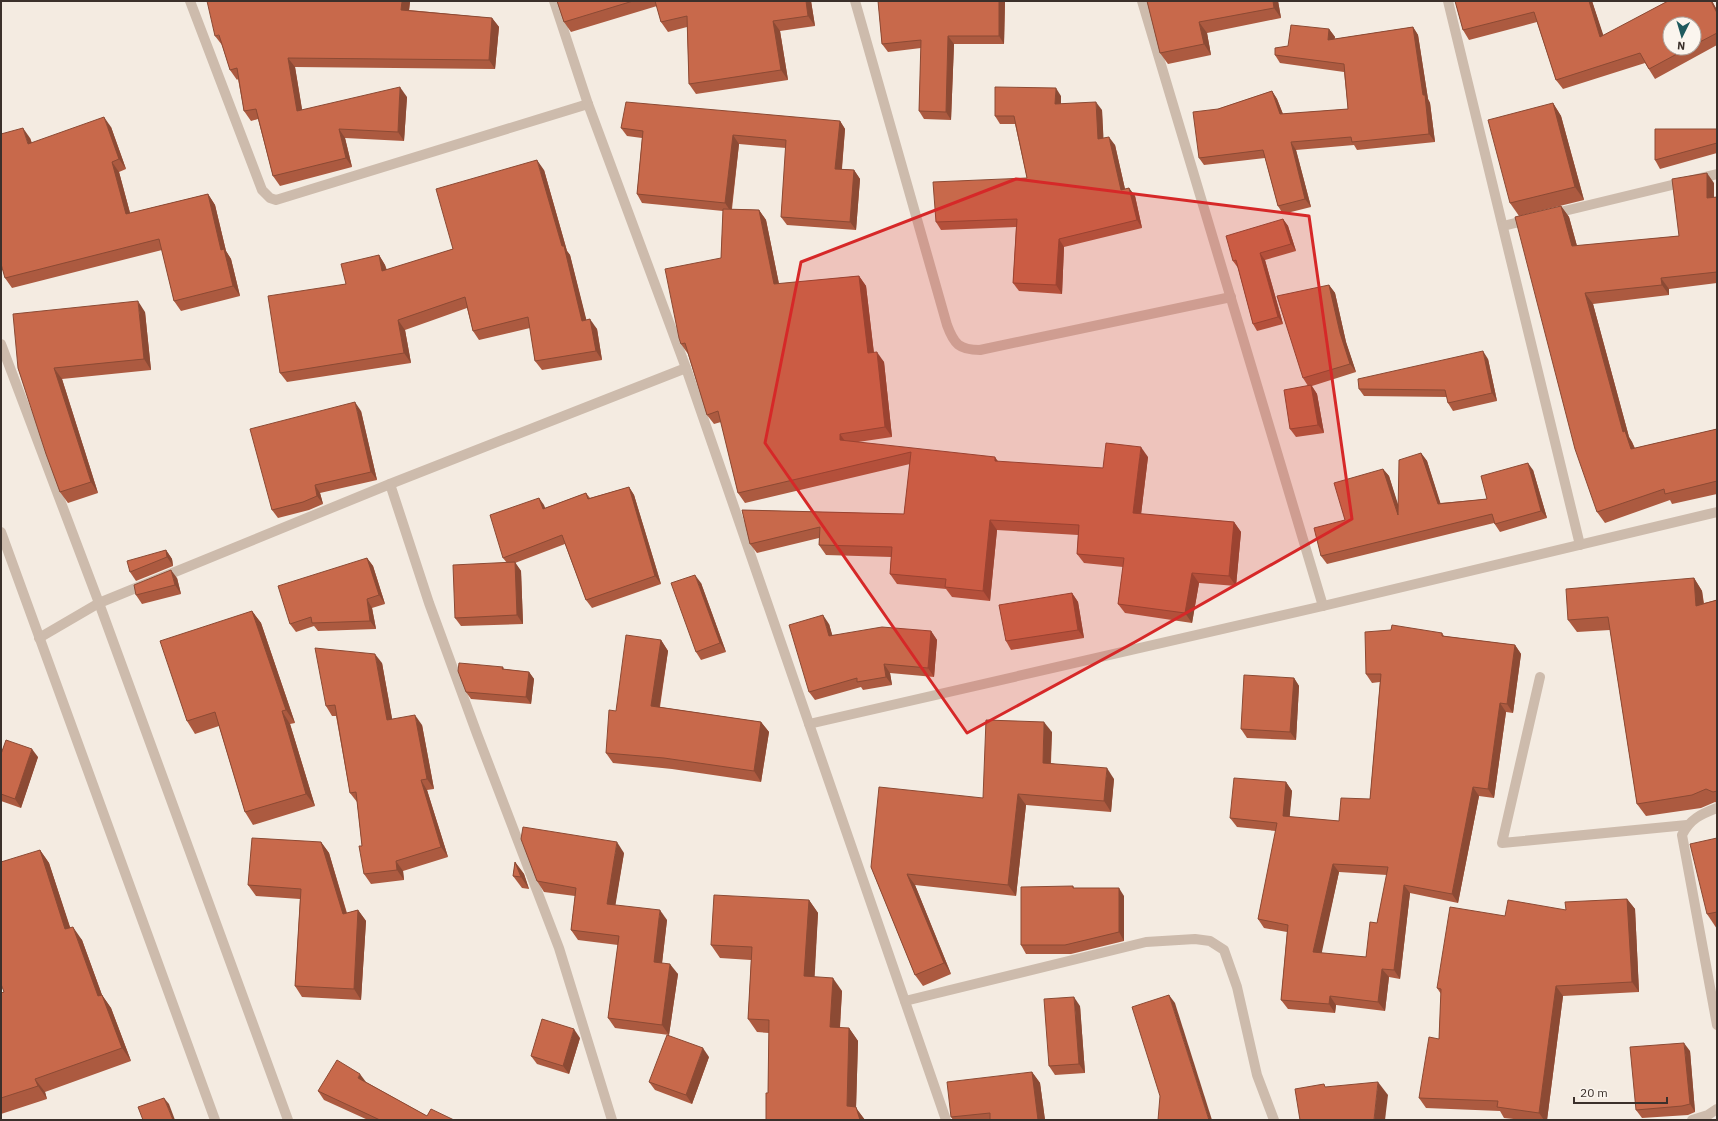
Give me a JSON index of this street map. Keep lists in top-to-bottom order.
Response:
{
  "scale_bar": "20 m",
  "north": "bottom"
}
